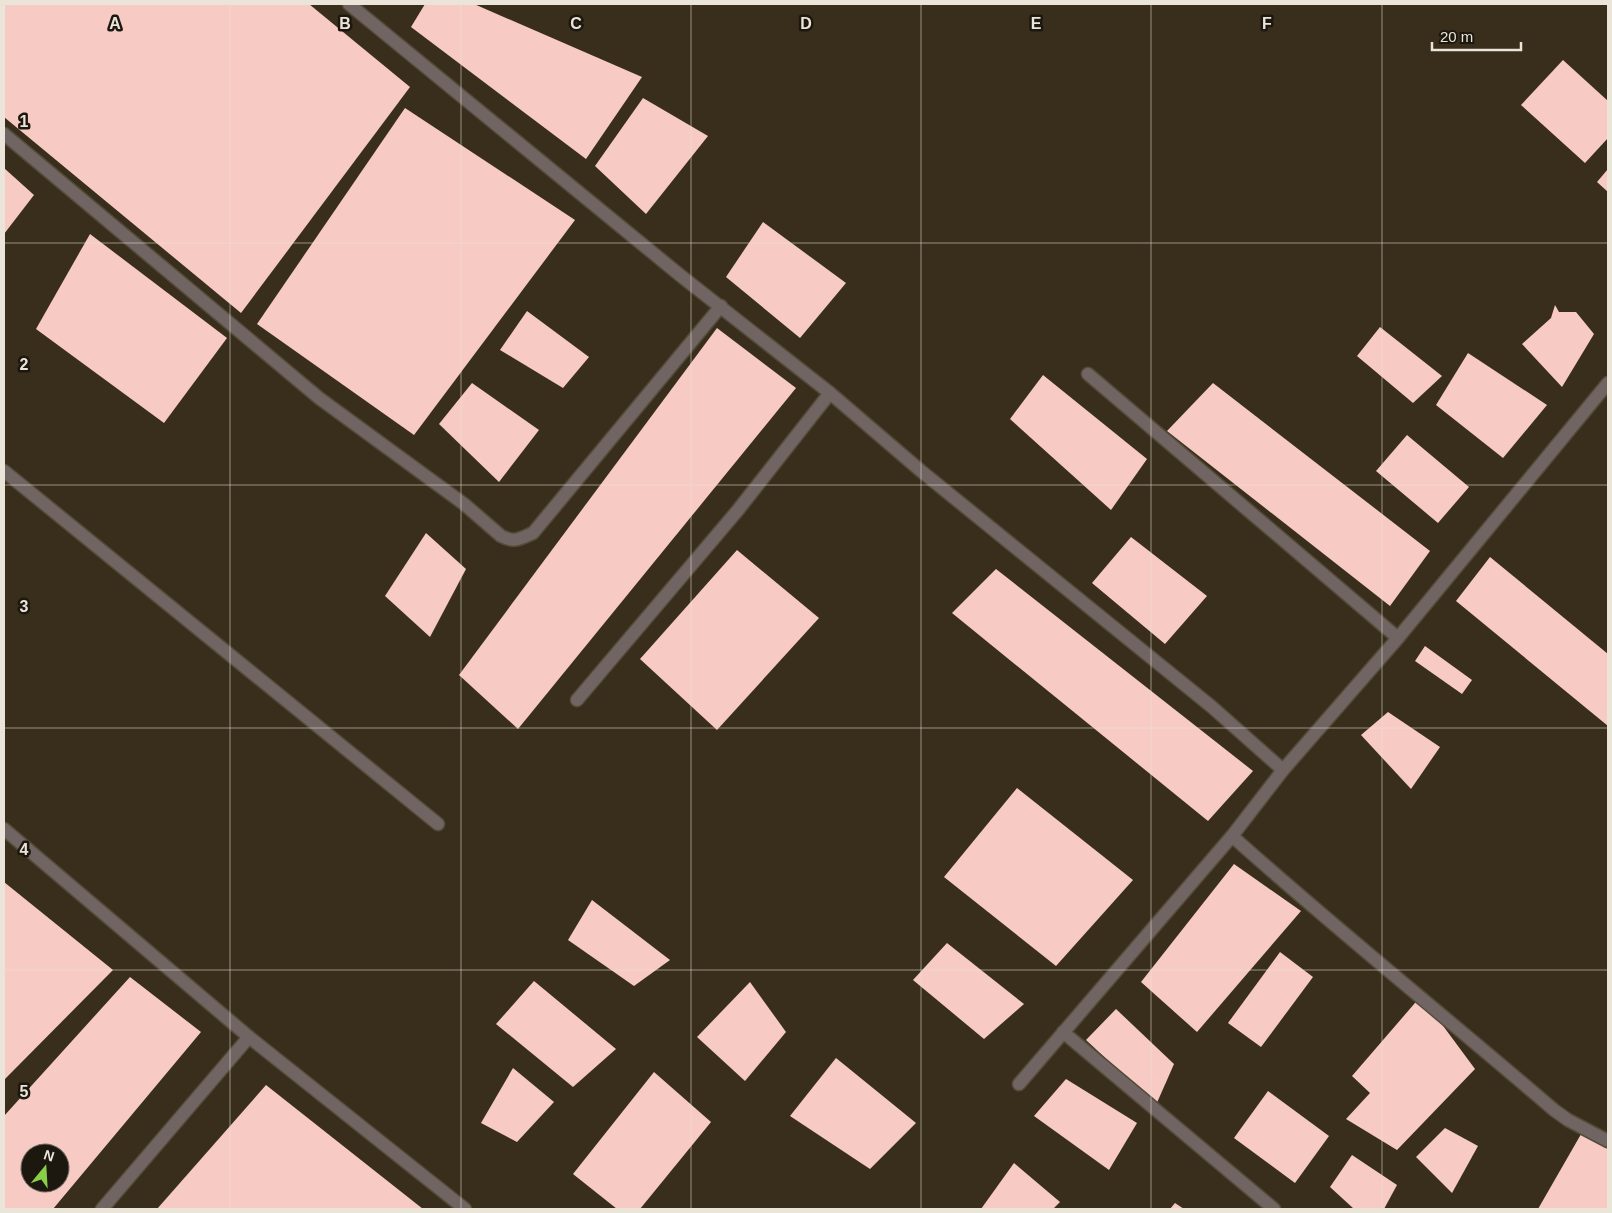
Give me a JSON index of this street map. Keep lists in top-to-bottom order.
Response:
{
  "scale_bar": "20 m",
  "north": "top",
  "grid": {
    "columns": [
      "A",
      "B",
      "C",
      "D",
      "E",
      "F"
    ],
    "rows": [
      "1",
      "2",
      "3",
      "4",
      "5"
    ]
  }
}
